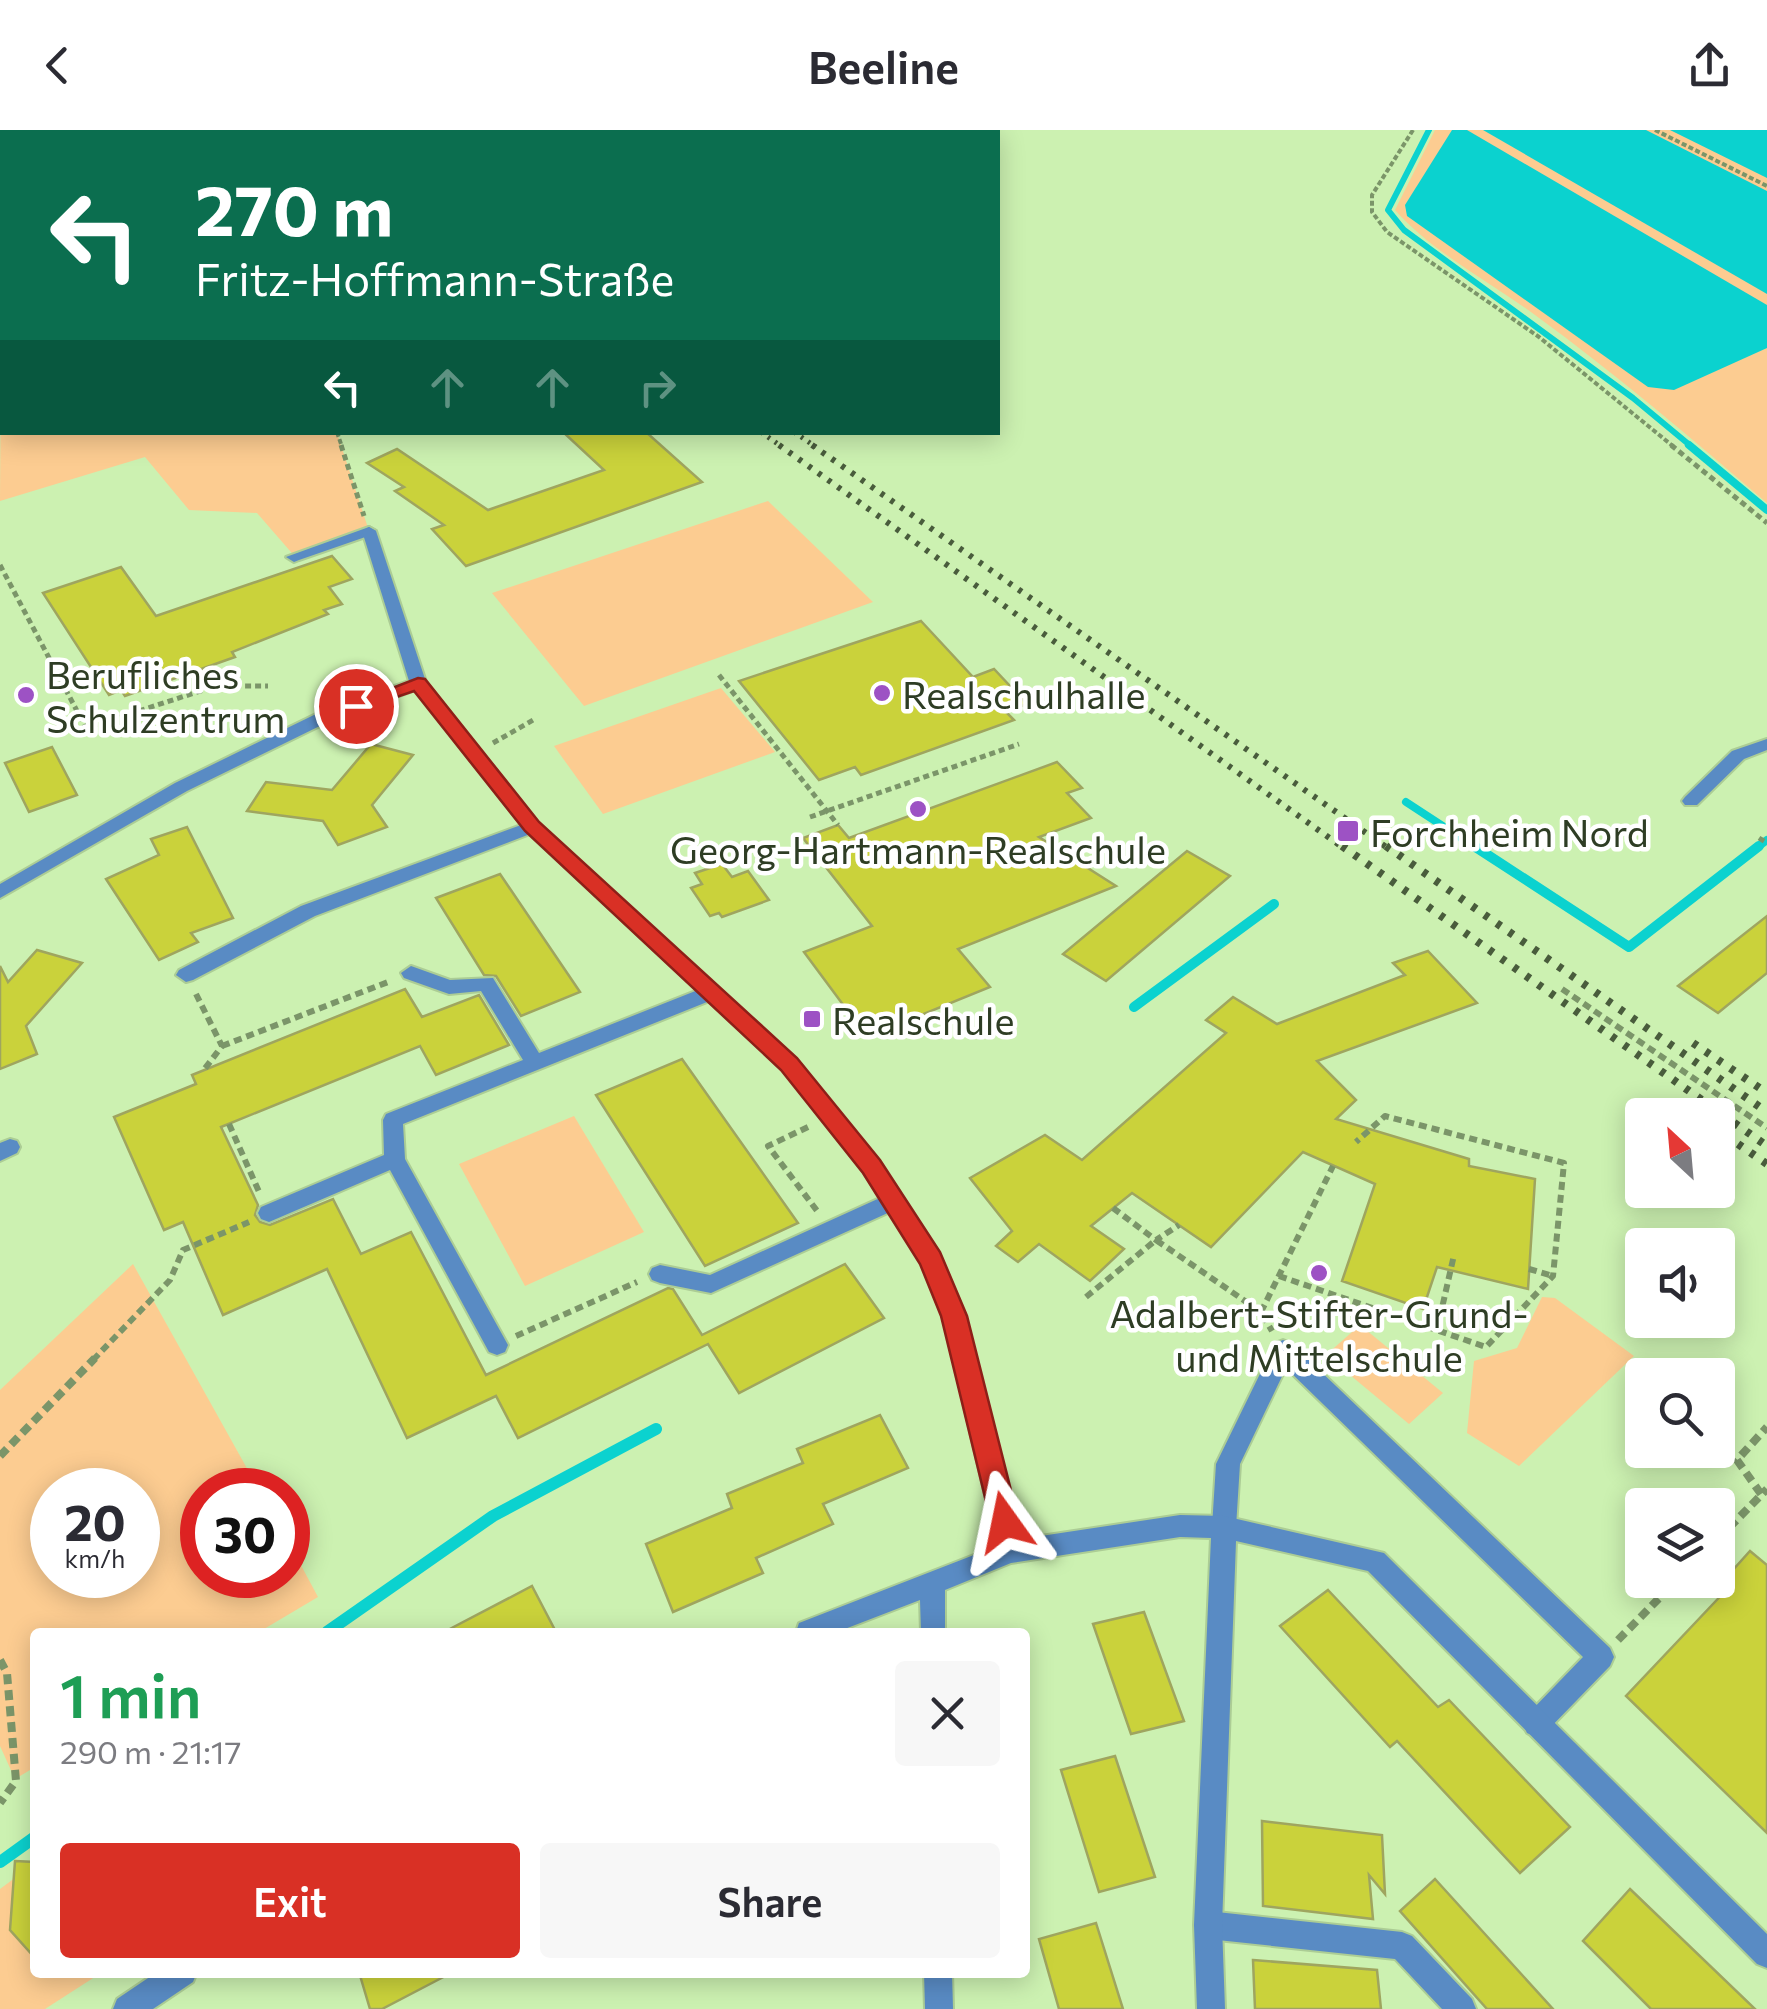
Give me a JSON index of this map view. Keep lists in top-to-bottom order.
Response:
{
  "places": {
    "other": [
      "Realschulhalle",
      "Berufliches Schulzentrum",
      "Georg-Hartmann-Realschule",
      "Adalbert-Stifter-Grund- und Mittelschule"
    ],
    "transit": ["Forchheim Nord", "Realschule"]
  },
  "north": "top left",
  "page": {
    "header": "Beeline",
    "turn": ["270 m", "Fritz-Hoffmann-Straße"],
    "speed": "20 km/h",
    "limit": "30",
    "heading": ["1 min", "290 m · 21:17"],
    "buttons": ["Exit", "Share"]
  }
}
